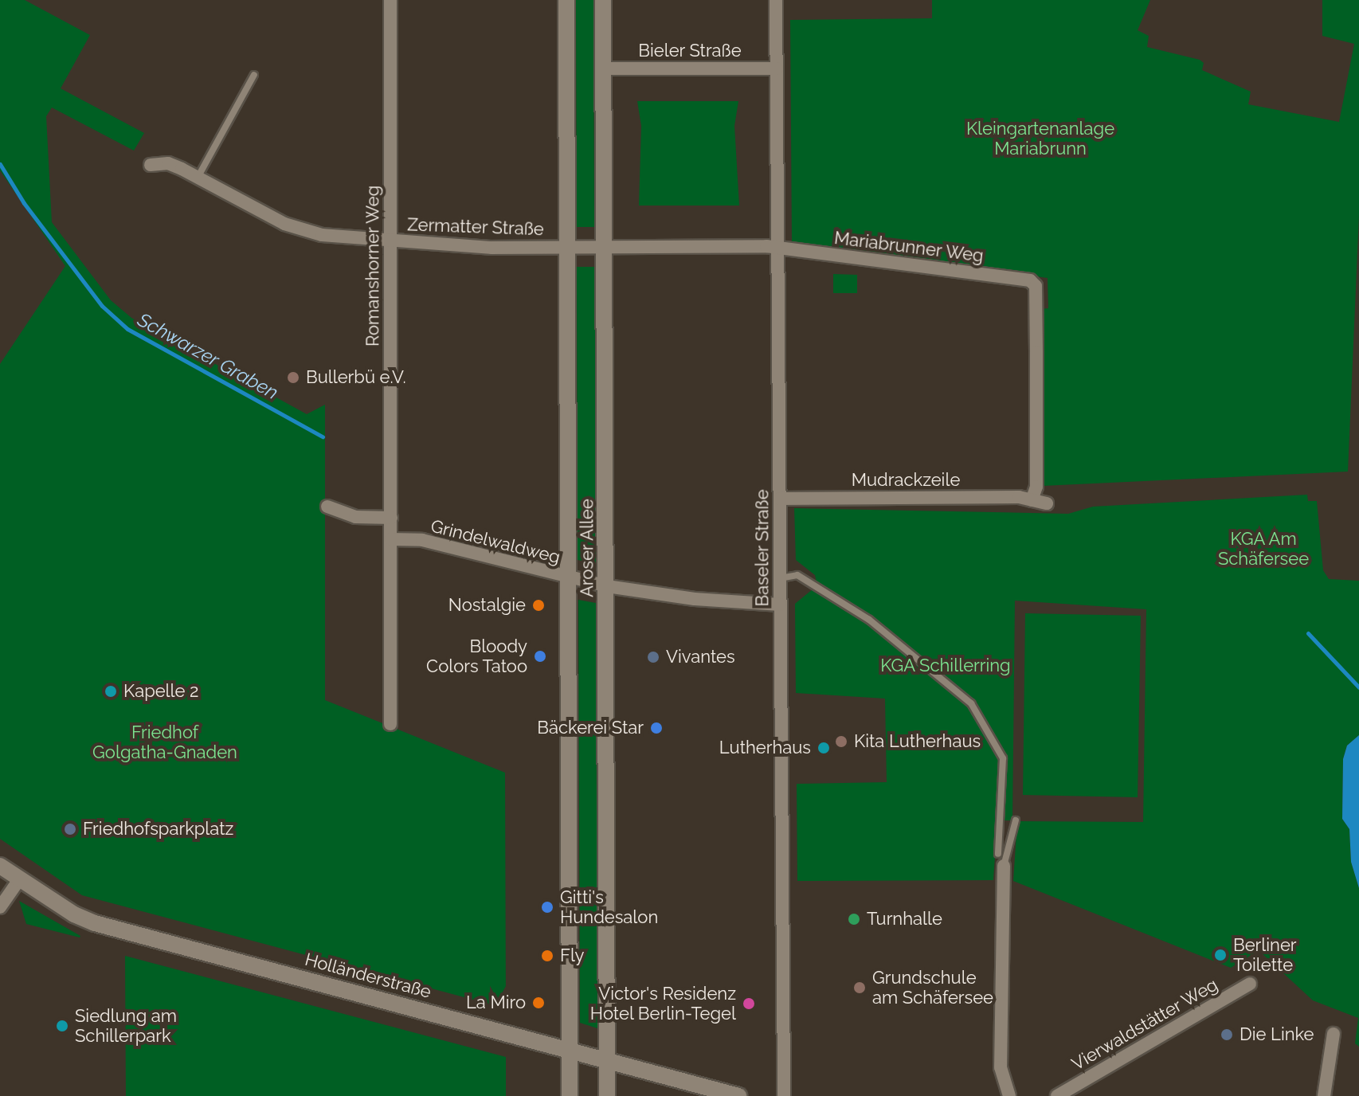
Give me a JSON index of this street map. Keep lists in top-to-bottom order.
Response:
{
  "streets": {
    "main road": ["Aroser Allee", "Holländerstraße"],
    "street": [
      "Bieler Straße",
      "Zermatter Straße",
      "Mariabrunner Weg",
      "Romanshorner Weg",
      "Mudrackzeile",
      "Grindelwaldweg",
      "Baseler Straße",
      "Vierwaldstätter Weg"
    ]
  },
  "crossings": [
    ["Bieler Straße", "Aroser Allee"],
    ["Bieler Straße", "Baseler Straße"],
    ["Zermatter Straße", "Mariabrunner Weg"],
    ["Zermatter Straße", "Romanshorner Weg"],
    ["Zermatter Straße", "Aroser Allee"],
    ["Zermatter Straße", "Baseler Straße"],
    ["Mariabrunner Weg", "Mudrackzeile"],
    ["Mariabrunner Weg", "Baseler Straße"],
    ["Romanshorner Weg", "Grindelwaldweg"],
    ["Mudrackzeile", "Baseler Straße"],
    ["Grindelwaldweg", "Aroser Allee"],
    ["Grindelwaldweg", "Baseler Straße"],
    ["Aroser Allee", "Holländerstraße"]
  ],
  "water": ["Schwarzer Graben"],
  "parks": [
    "Kleingartenanlage Mariabrunn",
    "KGA Am Schäfersee",
    "KGA Schillerring",
    "Friedhof Golgatha-Gnaden"
  ],
  "places": [
    "Bullerbü e.V.",
    "Nostalgie",
    "Bloody Colors Tatoo",
    "Vivantes",
    "Kapelle 2",
    "Bäckerei Star",
    "Kita Lutherhaus",
    "Lutherhaus",
    "Friedhofsparkplatz",
    "Gitti's Hundesalon",
    "Turnhalle",
    "Berliner Toilette",
    "Fly",
    "Grundschule am Schäfersee",
    "La Miro",
    "Victor's Residenz Hotel Berlin-Tegel",
    "Siedlung am Schillerpark",
    "Die Linke"
  ]
}
